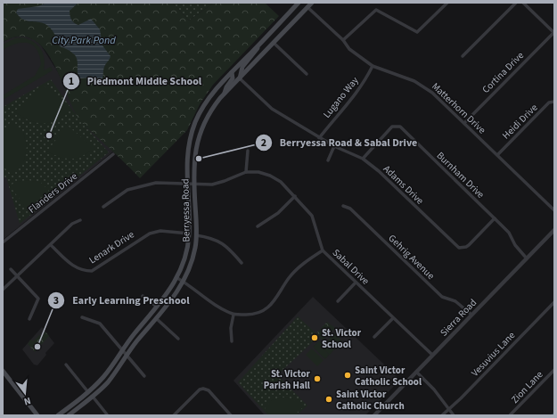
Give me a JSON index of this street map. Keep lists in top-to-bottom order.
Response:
{
  "streets": {
    "main road": ["Berryessa Road"],
    "street": [
      "Cortina Drive",
      "Lugano Way",
      "Matterhorn Drive",
      "Heidi Drive",
      "Burnham Drive",
      "Adams Drive",
      "Flanders Drive",
      "Lenark Drive",
      "Gehrig Avenue",
      "Sabal Drive",
      "Sierra Road",
      "Vesuvius Lane",
      "Zion Lane"
    ]
  },
  "crossings": [
    ["Cortina Drive", "Matterhorn Drive"],
    ["Lugano Way", "Matterhorn Drive"],
    ["Lugano Way", "Adams Drive"],
    ["Matterhorn Drive", "Heidi Drive"],
    ["Matterhorn Drive", "Berryessa Road"],
    ["Burnham Drive", "Adams Drive"],
    ["Burnham Drive", "Sierra Road"],
    ["Adams Drive", "Berryessa Road"],
    ["Berryessa Road", "Lenark Drive"],
    ["Gehrig Avenue", "Sierra Road"],
    ["Sabal Drive", "Sierra Road"]
  ],
  "water": ["City Park Pond"],
  "places": [
    "Piedmont Middle School",
    "Berryessa Road & Sabal Drive",
    "St. Victor School",
    "Early Learning Preschool",
    "Saint Victor Catholic School",
    "St. Victor Parish Hall",
    "Saint Victor Catholic Church"
  ],
  "north": "bottom"
}
